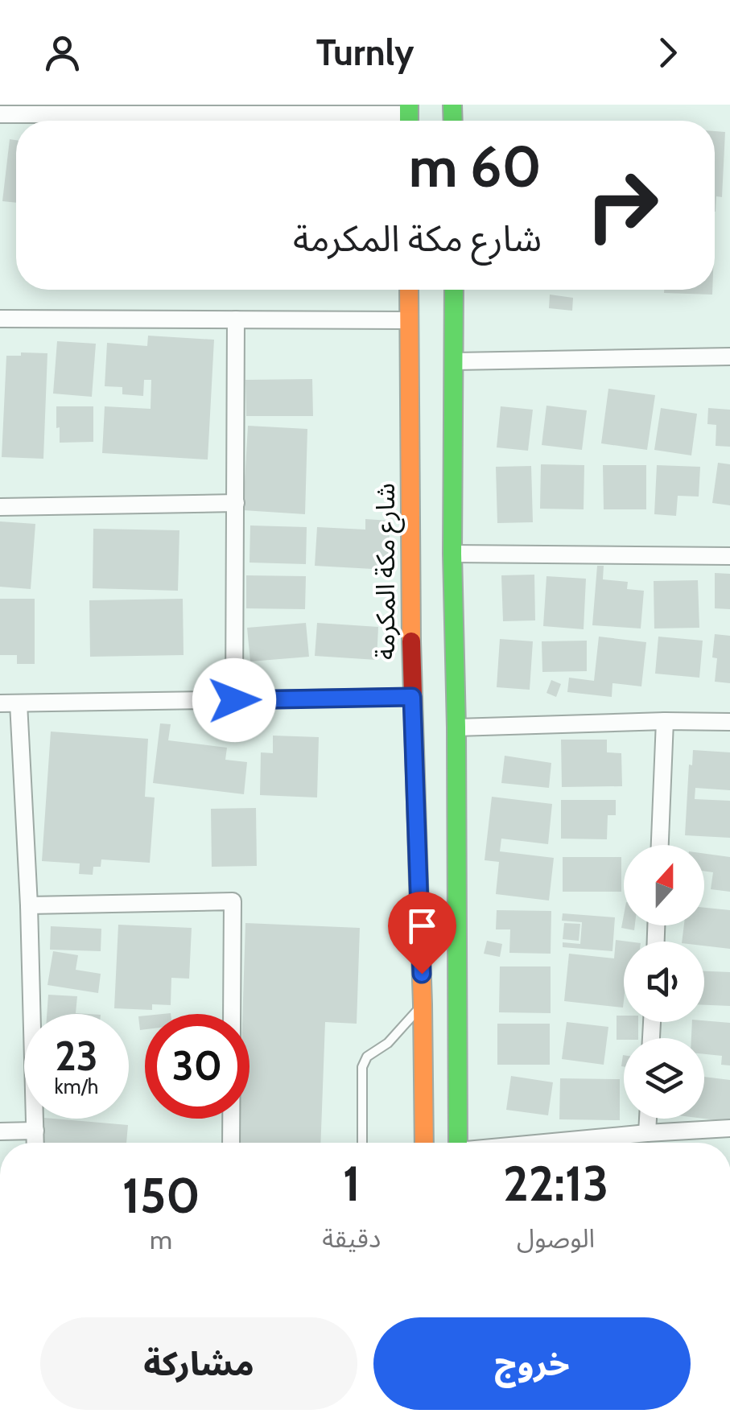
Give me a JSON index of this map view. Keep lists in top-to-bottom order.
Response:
{
  "streets": {
    "main road": ["شارع مكة المكرمة"]
  },
  "north": "top",
  "page": {
    "header": "Turnly",
    "turn": ["60 m", "شارع مكة المكرمة"],
    "speed": "23 km/h",
    "limit": "30",
    "eta": [
      "22:13",
      "الوصول",
      "1",
      "دقيقة",
      "150",
      "m"
    ],
    "buttons": ["خروج", "مشاركة"]
  }
}
